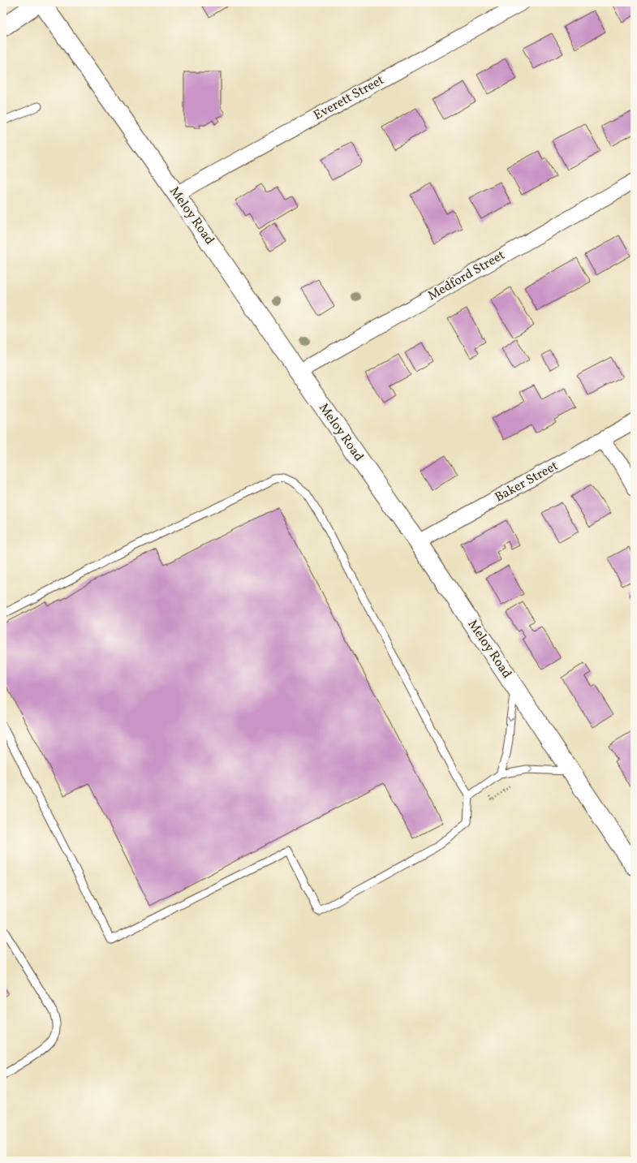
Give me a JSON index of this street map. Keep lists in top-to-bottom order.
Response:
{
  "streets": {
    "main road": ["Meloy Road"],
    "street": ["Everett Street", "Medford Street", "Baker Street"]
  },
  "crossings": [
    ["Everett Street", "Meloy Road"],
    ["Meloy Road", "Medford Street"],
    ["Meloy Road", "Baker Street"]
  ]
}
